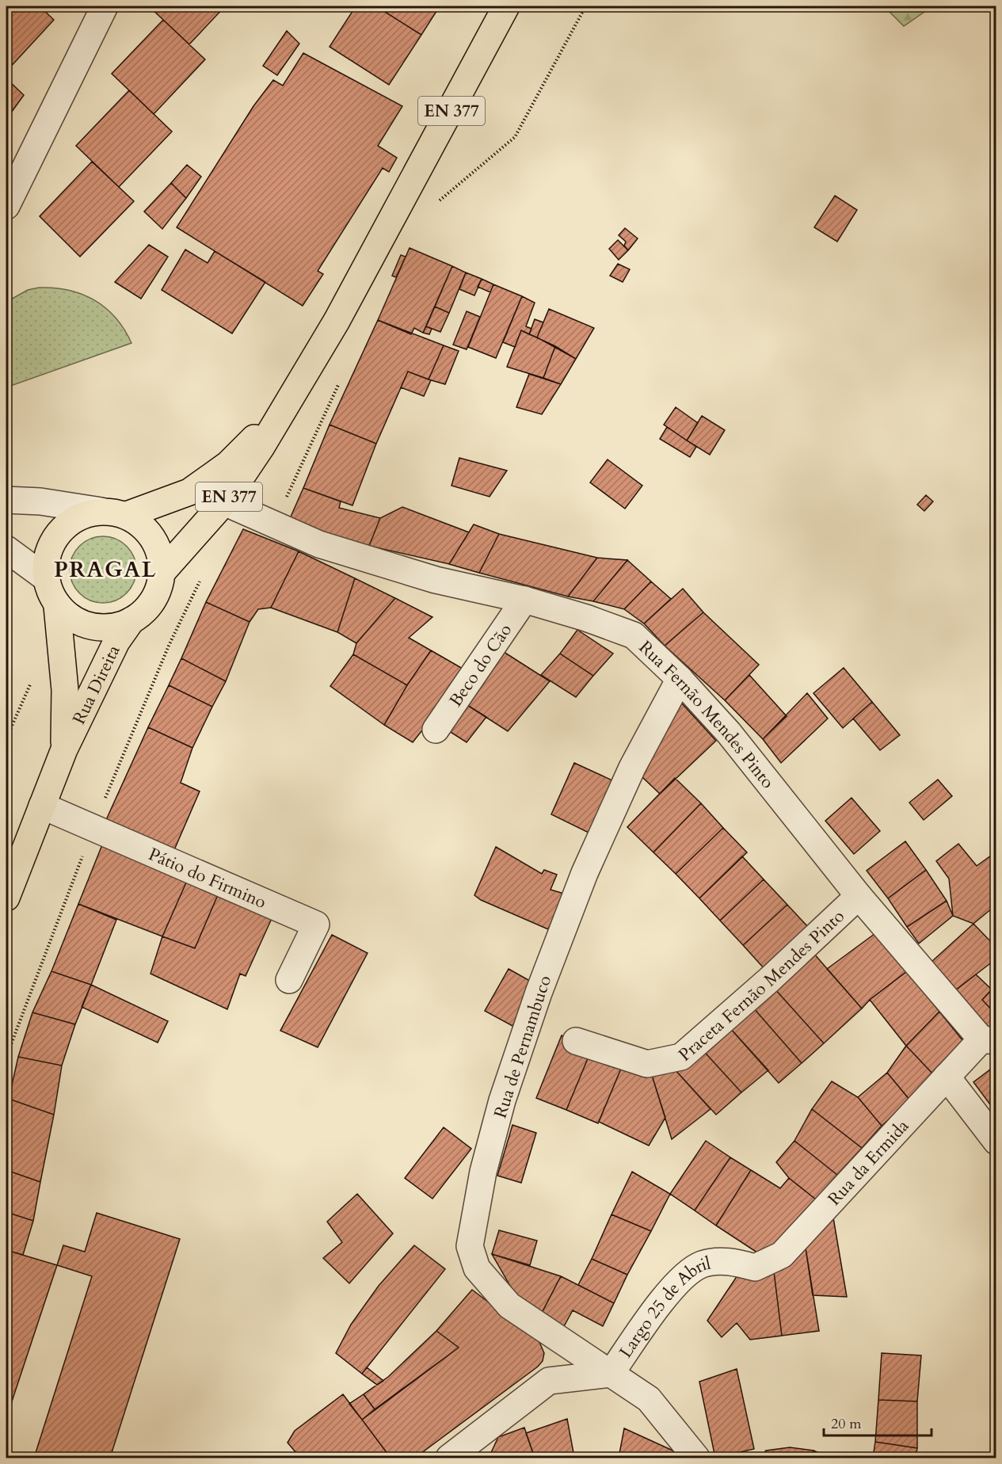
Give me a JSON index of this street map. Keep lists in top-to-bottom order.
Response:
{
  "streets": {
    "main road": ["EN 377", "Rua Direita"],
    "street": [
      "Beco do Cão",
      "Rua Fernão Mendes Pinto",
      "Pátio do Firmino",
      "Praceta Fernão Mendes Pinto",
      "Rua de Pernambuco",
      "Rua da Ermida",
      "Largo 25 de Abril"
    ]
  },
  "crossings": [
    ["EN 377", "Rua Direita"],
    ["EN 377", "Rua Fernão Mendes Pinto"],
    ["Beco do Cão", "Rua Fernão Mendes Pinto"],
    ["Rua Direita", "Pátio do Firmino"],
    ["Rua Fernão Mendes Pinto", "Praceta Fernão Mendes Pinto"],
    ["Rua Fernão Mendes Pinto", "Rua de Pernambuco"],
    ["Rua Fernão Mendes Pinto", "Rua da Ermida"],
    ["Rua de Pernambuco", "Largo 25 de Abril"],
    ["Rua da Ermida", "Largo 25 de Abril"]
  ],
  "districts": ["PRAGAL"],
  "scale_bar": "20 m"
}
